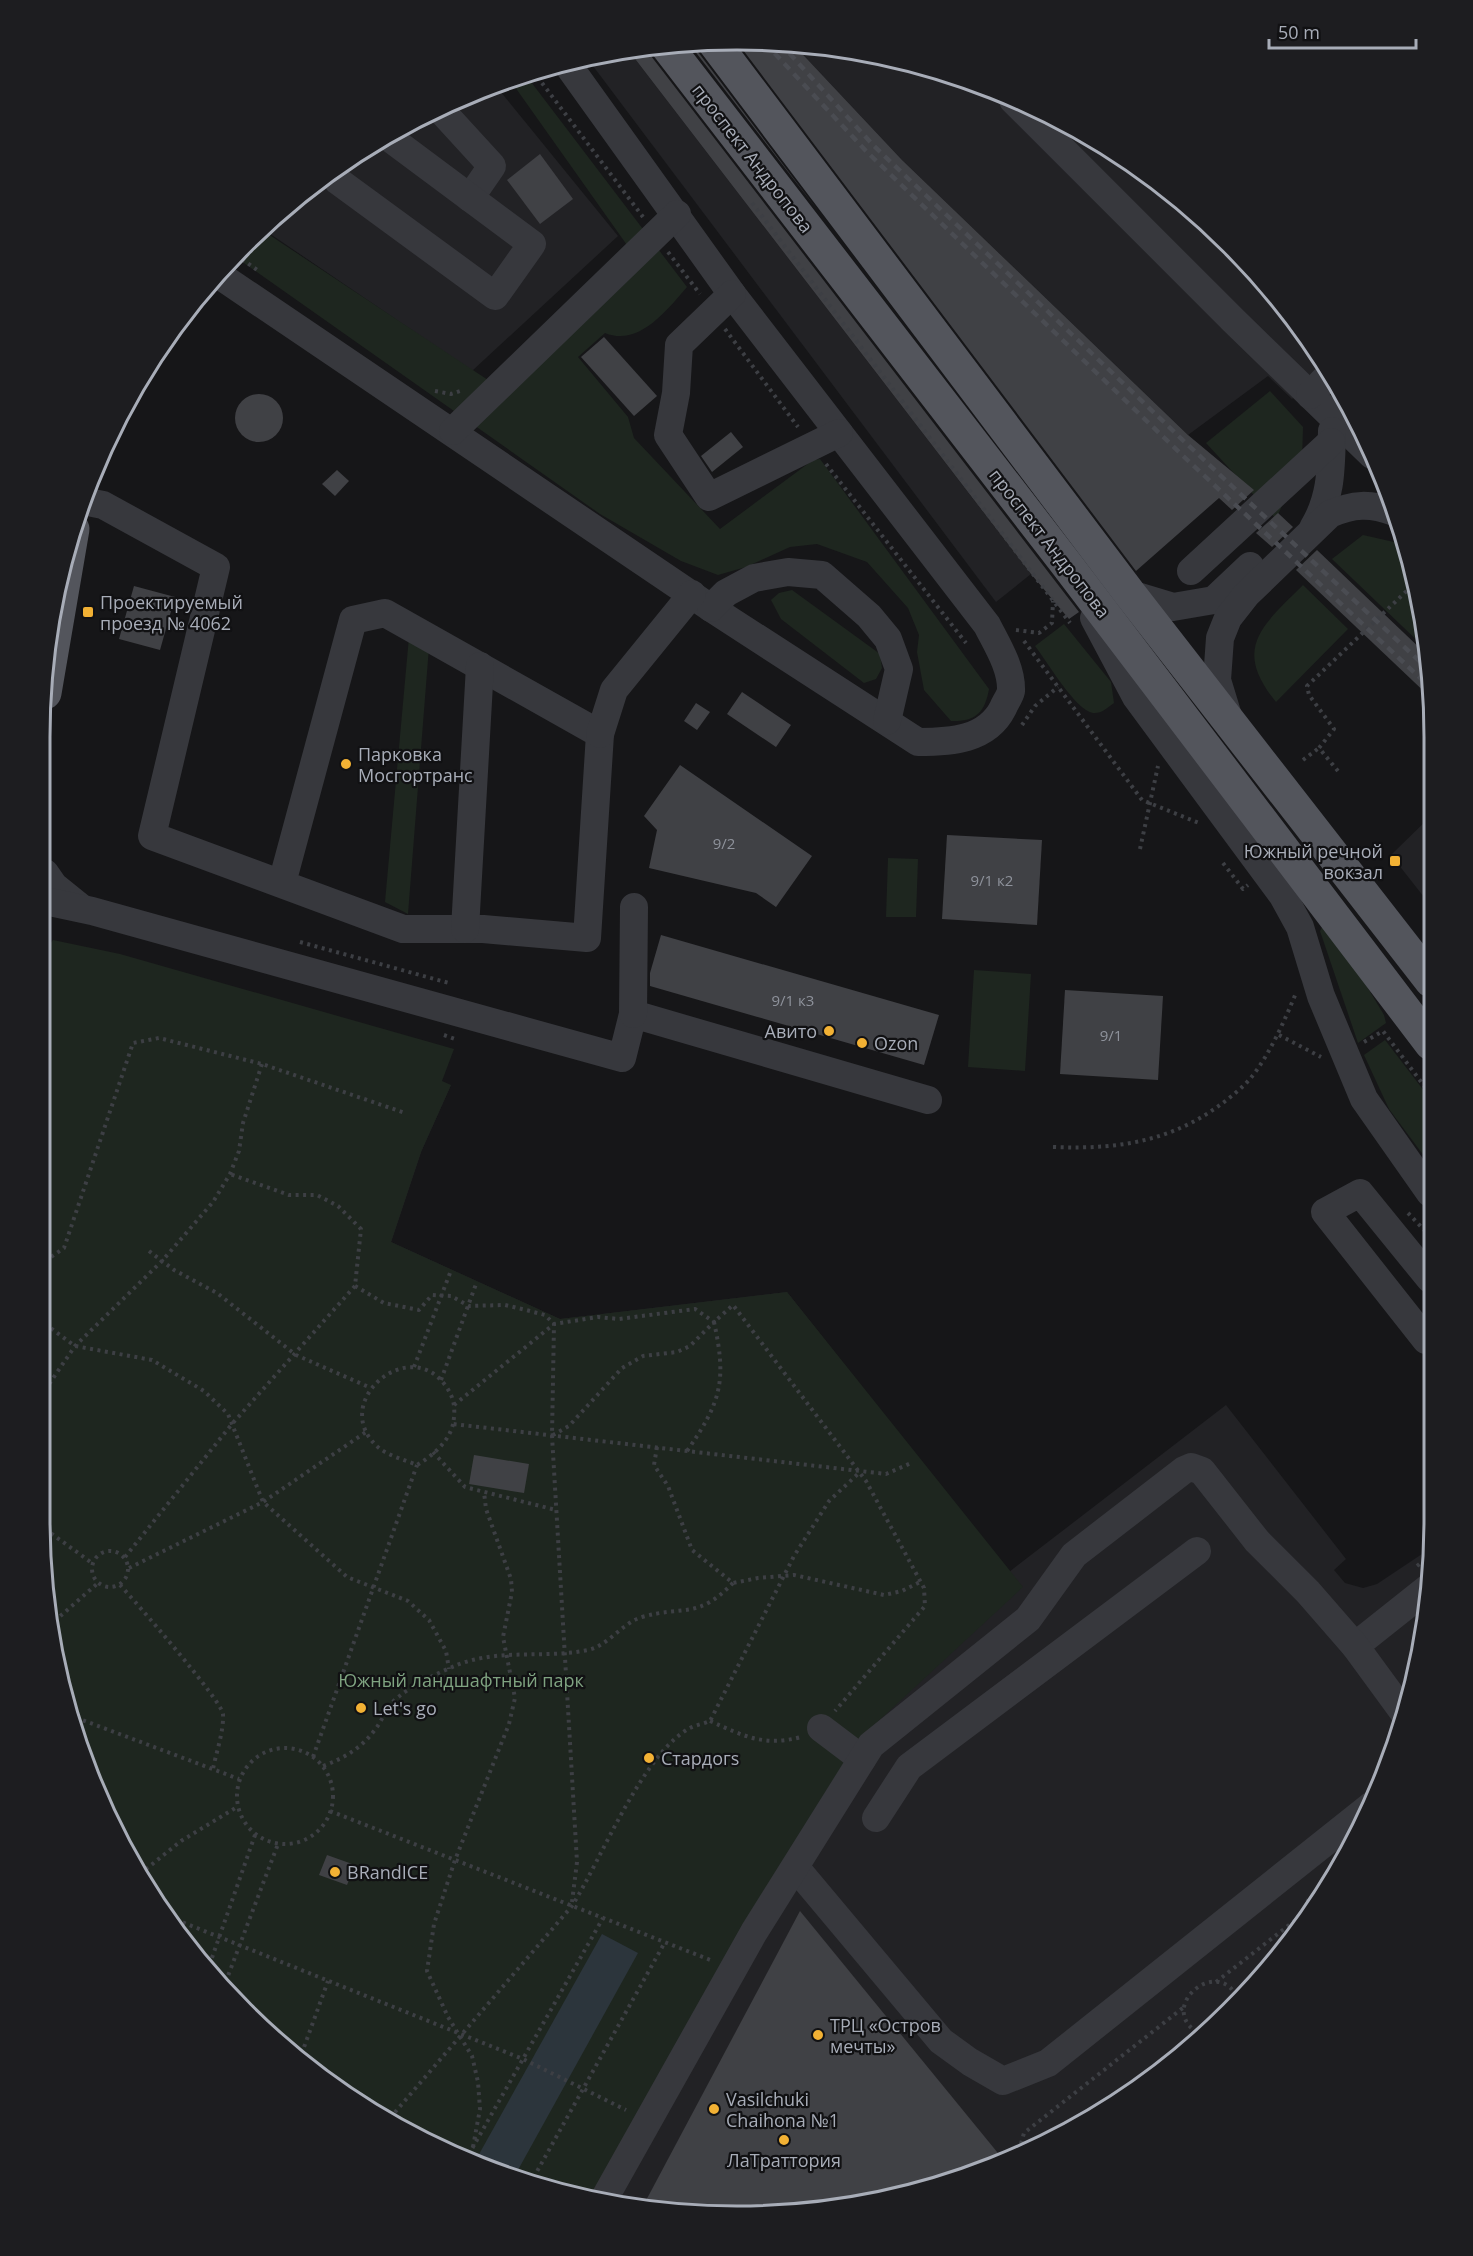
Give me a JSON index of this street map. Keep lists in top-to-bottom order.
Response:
{
  "streets": {
    "main road": ["проспект Андропова"]
  },
  "parks": ["Южный ландшафтный парк"],
  "places": {
    "transit": ["Проектируемый проезд № 4062", "Южный речной вокзал"],
    "other": [
      "Парковка Мосгортранс",
      "Авито",
      "Ozon",
      "Let's go",
      "Стардогs",
      "BRandICE",
      "ТРЦ «Остров мечты»",
      "Vasilchuki Chaihona №1",
      "ЛаТраттория"
    ]
  },
  "house_numbers": [
    "9/2",
    "9/1 к2",
    "9/1 к3",
    "9/1"
  ],
  "scale_bar": "50 m"
}
